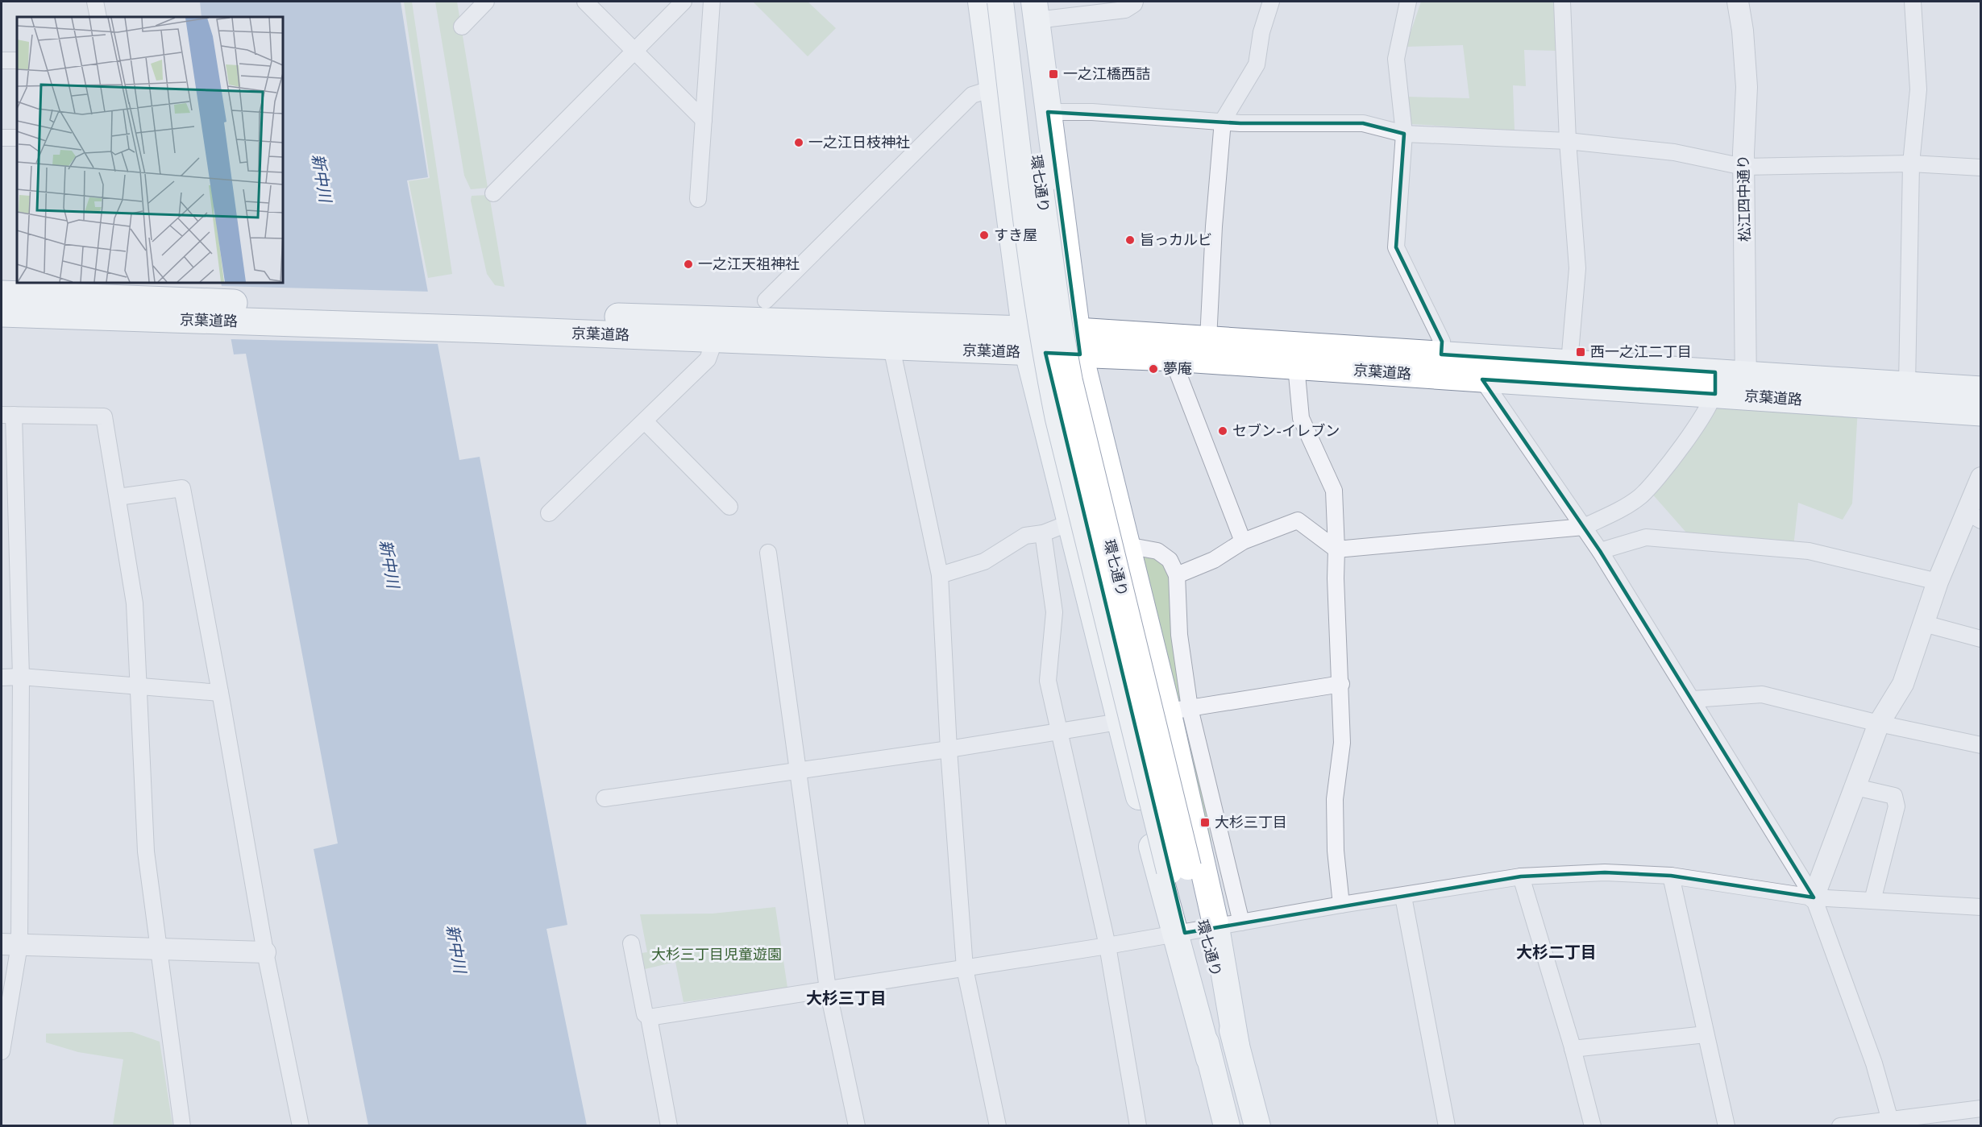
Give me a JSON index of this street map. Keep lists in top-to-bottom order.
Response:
{
  "streets": {
    "highway": ["京葉道路"],
    "main road": ["環七通り"],
    "street": ["松江四中通り"]
  },
  "crossings": [
    ["松江四中通り", "京葉道路"]
  ],
  "districts": ["大杉二丁目", "大杉三丁目"],
  "water": ["新中川"],
  "parks": ["大杉三丁目児童遊園"],
  "places": {
    "transit": ["一之江橋西詰", "西一之江二丁目", "大杉三丁目"],
    "other": [
      "一之江日枝神社",
      "すき屋",
      "旨っカルビ",
      "一之江天祖神社",
      "夢庵",
      "セブン-イレブン"
    ]
  }
}
